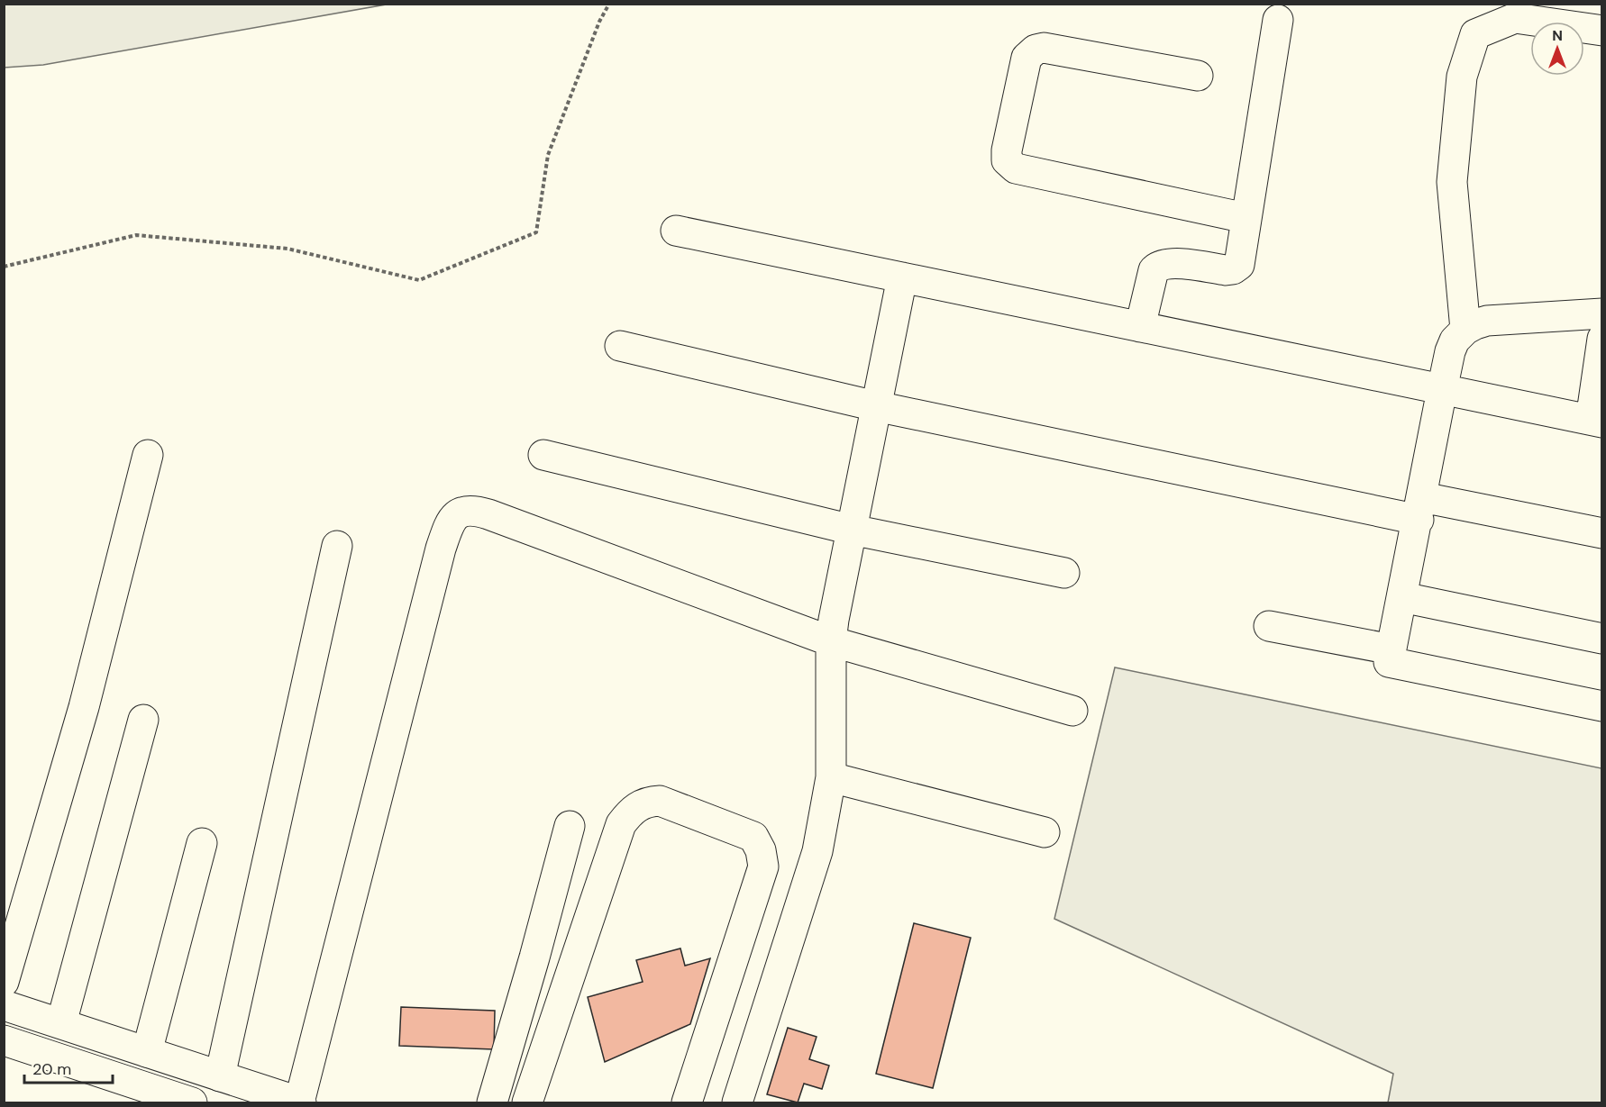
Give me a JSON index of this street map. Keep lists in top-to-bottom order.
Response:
{
  "scale_bar": "20 m",
  "north": "top"
}
